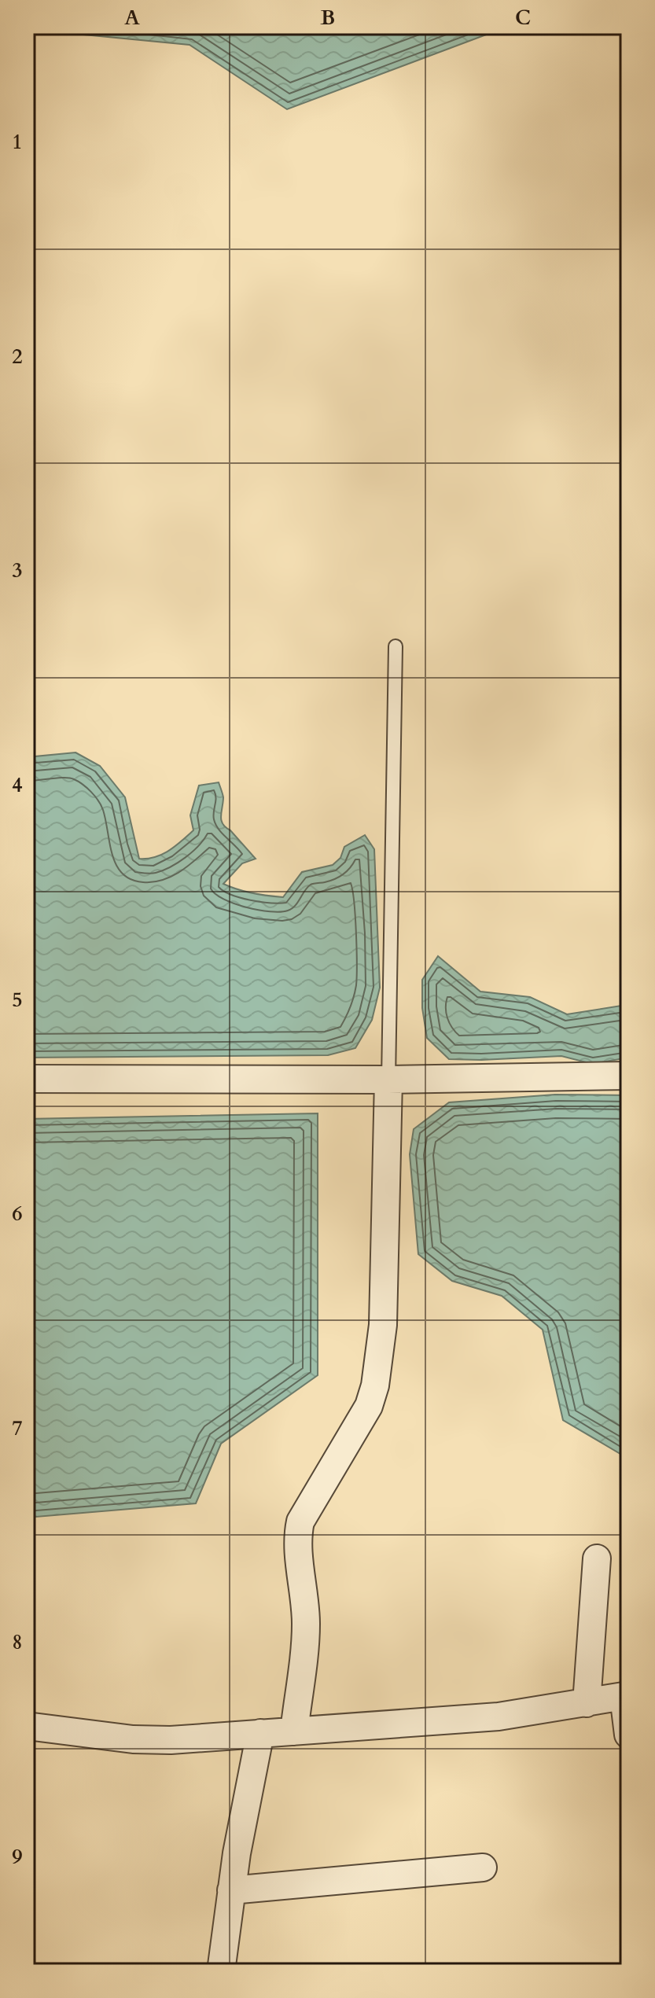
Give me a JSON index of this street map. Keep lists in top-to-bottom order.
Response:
{
  "grid": {
    "columns": ["A", "B", "C"],
    "rows": [
      "1",
      "2",
      "3",
      "4",
      "5",
      "6",
      "7",
      "8",
      "9"
    ]
  }
}
